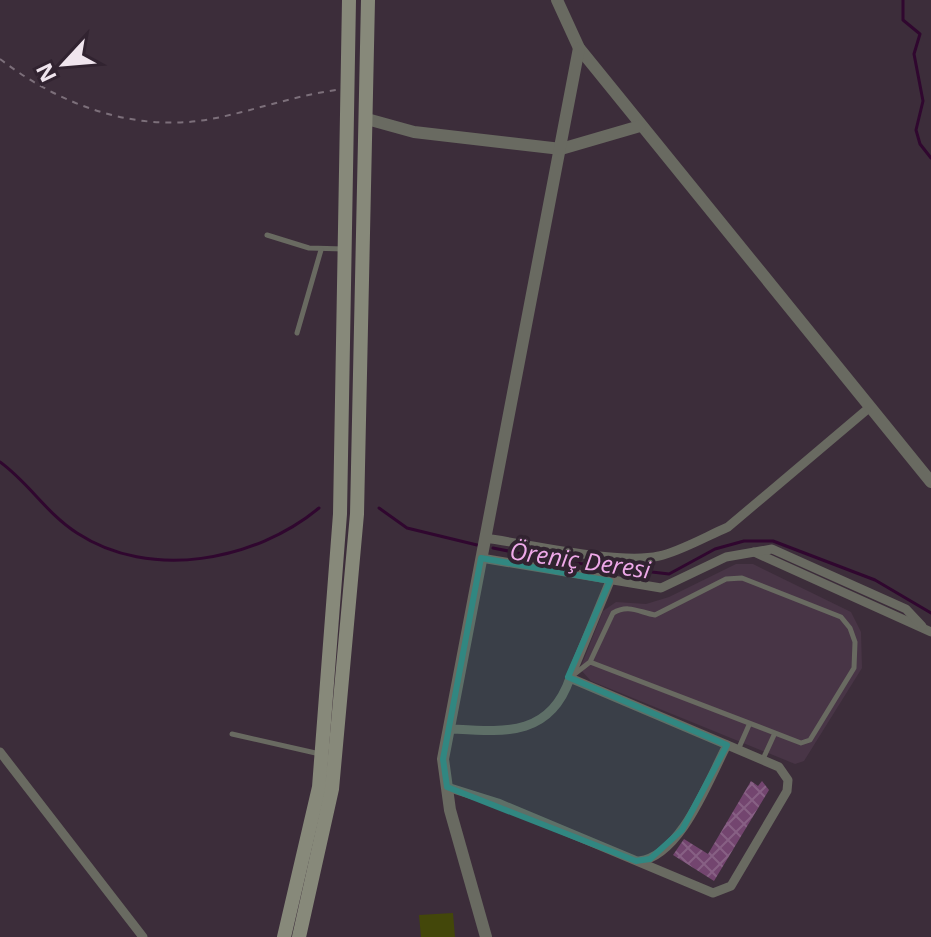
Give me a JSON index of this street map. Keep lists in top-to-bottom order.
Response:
{
  "water": ["Öreniç Deresi"],
  "north": "bottom left"
}
